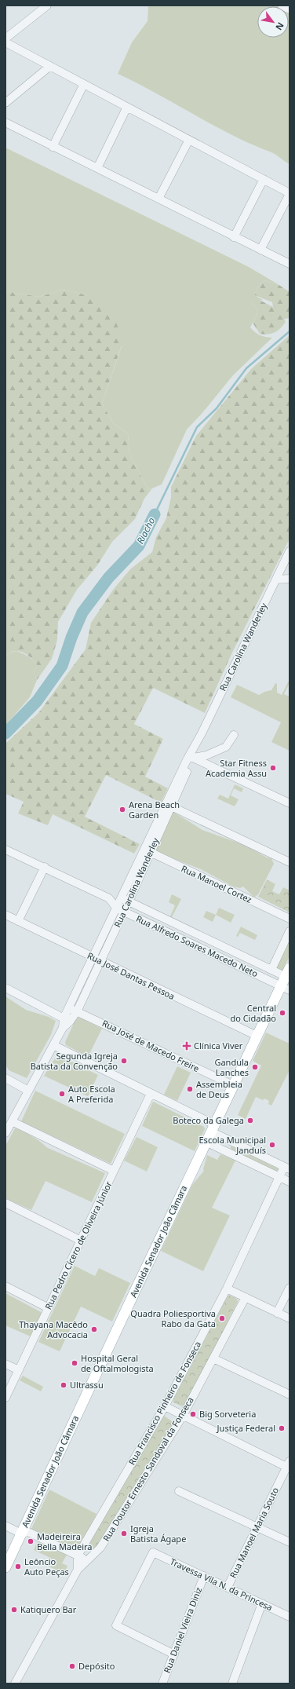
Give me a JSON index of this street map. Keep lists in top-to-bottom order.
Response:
{
  "streets": {
    "main road": ["Avenida Senador João Câmara"],
    "street": [
      "Rua Carolina Wanderley",
      "Rua Manoel Cortez",
      "Rua Alfredo Soares Macedo Neto",
      "Rua José Dantas Pessoa",
      "Rua José de Macedo Freire",
      "Rua Pedro Cícero de Oliveira Júnior",
      "Rua Francisco Pinheiro de Fonseca",
      "Rua Doutor Ernesto Sandoval da Fonseca",
      "Rua Manoel Maria Souto",
      "Travessa Vila N. da Princesa",
      "Rua Daniel Vieira Diniz"
    ]
  },
  "crossings": [
    ["Rua Carolina Wanderley", "Rua Manoel Cortez"],
    ["Rua Carolina Wanderley", "Rua Alfredo Soares Macedo Neto"],
    ["Rua Carolina Wanderley", "Rua José Dantas Pessoa"],
    ["Rua Carolina Wanderley", "Rua José de Macedo Freire"],
    ["Rua Alfredo Soares Macedo Neto", "Avenida Senador João Câmara"],
    ["Rua José Dantas Pessoa", "Avenida Senador João Câmara"],
    ["Rua José de Macedo Freire", "Avenida Senador João Câmara"],
    ["Rua Manoel Maria Souto", "Travessa Vila N. da Princesa"],
    ["Travessa Vila N. da Princesa", "Rua Daniel Vieira Diniz"]
  ],
  "water": ["Riacho"],
  "places": {
    "other": [
      "Star Fitness Academia Assu",
      "Arena Beach Garden",
      "Central do Cidadão",
      "Segunda Igreja Batista da Convenção",
      "Gandula Lanches",
      "Assembleia de Deus",
      "Auto Escola A Preferida",
      "Boteco da Galega",
      "Escola Municipal Janduís",
      "Quadra Poliesportiva Rabo da Gata",
      "Thayana Macêdo Advocacia",
      "Hospital Geral de Oftalmologista",
      "Ultrassu",
      "Big Sorveteria",
      "Justiça Federal",
      "Igreja Batista Ágape",
      "Madeireira Bella Madeira",
      "Leôncio Auto Peças",
      "Katiquero Bar",
      "Depósito"
    ],
    "health": ["Clínica Viver"]
  },
  "north": "bottom right"
}
